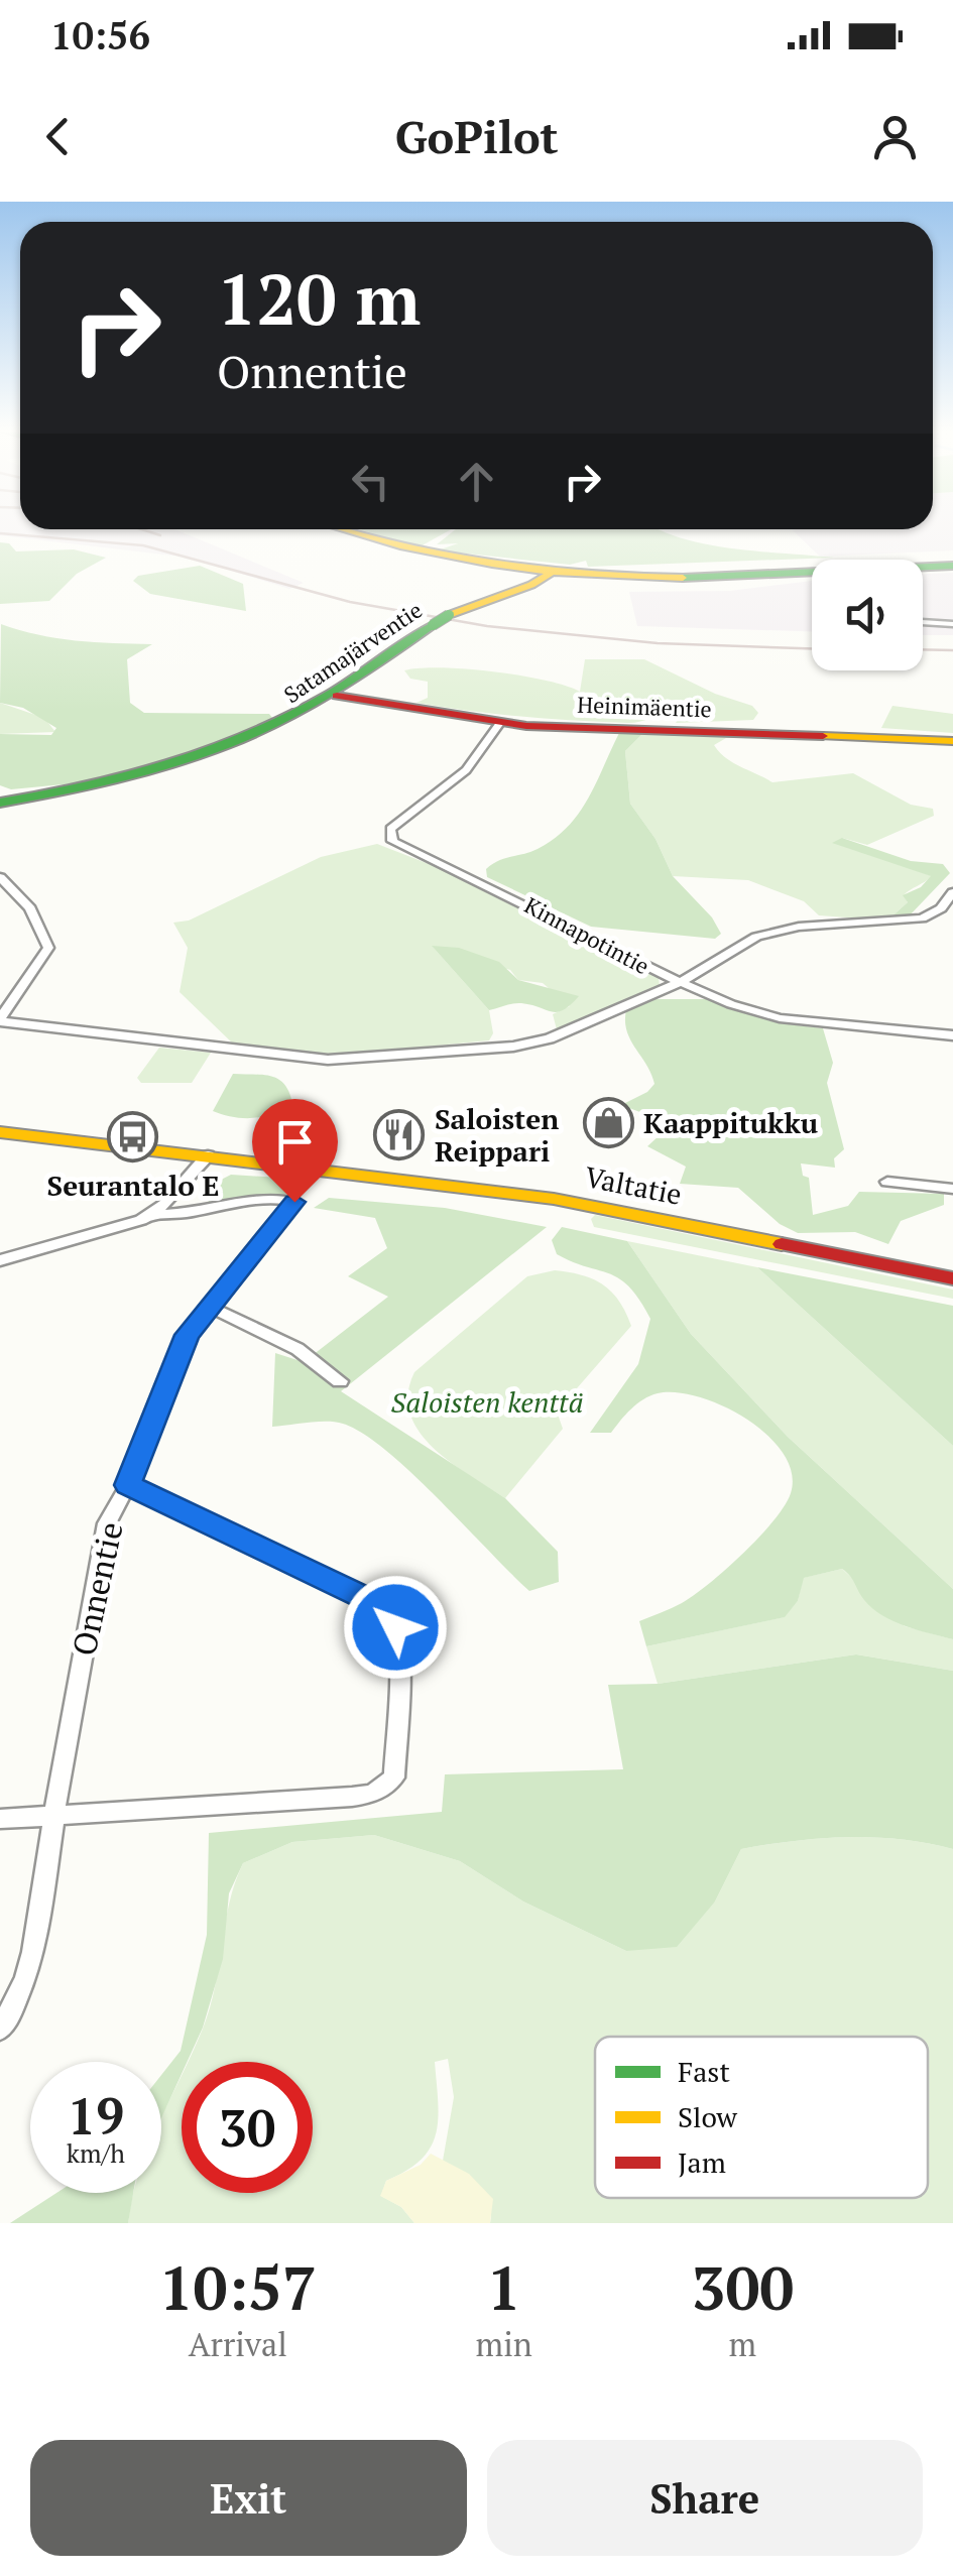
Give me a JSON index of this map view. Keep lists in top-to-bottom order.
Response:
{
  "streets": {
    "main road": ["Satamajärventie", "Heinimäentie", "Valtatie"],
    "street": ["Kinnapotintie", "Onnentie"]
  },
  "crossings": [
    ["Satamajärventie", "Heinimäentie"],
    ["Heinimäentie", "Kinnapotintie"]
  ],
  "parks": ["Saloisten kenttä"],
  "places": {
    "shop": ["Kaappitukku"],
    "restaurant": ["Saloisten Reippari"],
    "bus stop": ["Seurantalo E"]
  },
  "legend": ["Fast", "Slow", "Jam"],
  "page": {
    "status": "10:56",
    "header": "GoPilot",
    "turn": ["120 m", "Onnentie"],
    "speed": "19 km/h",
    "limit": "30",
    "eta": [
      "10:57",
      "Arrival",
      "1",
      "min",
      "300",
      "m"
    ],
    "buttons": ["Exit", "Share"]
  }
}
